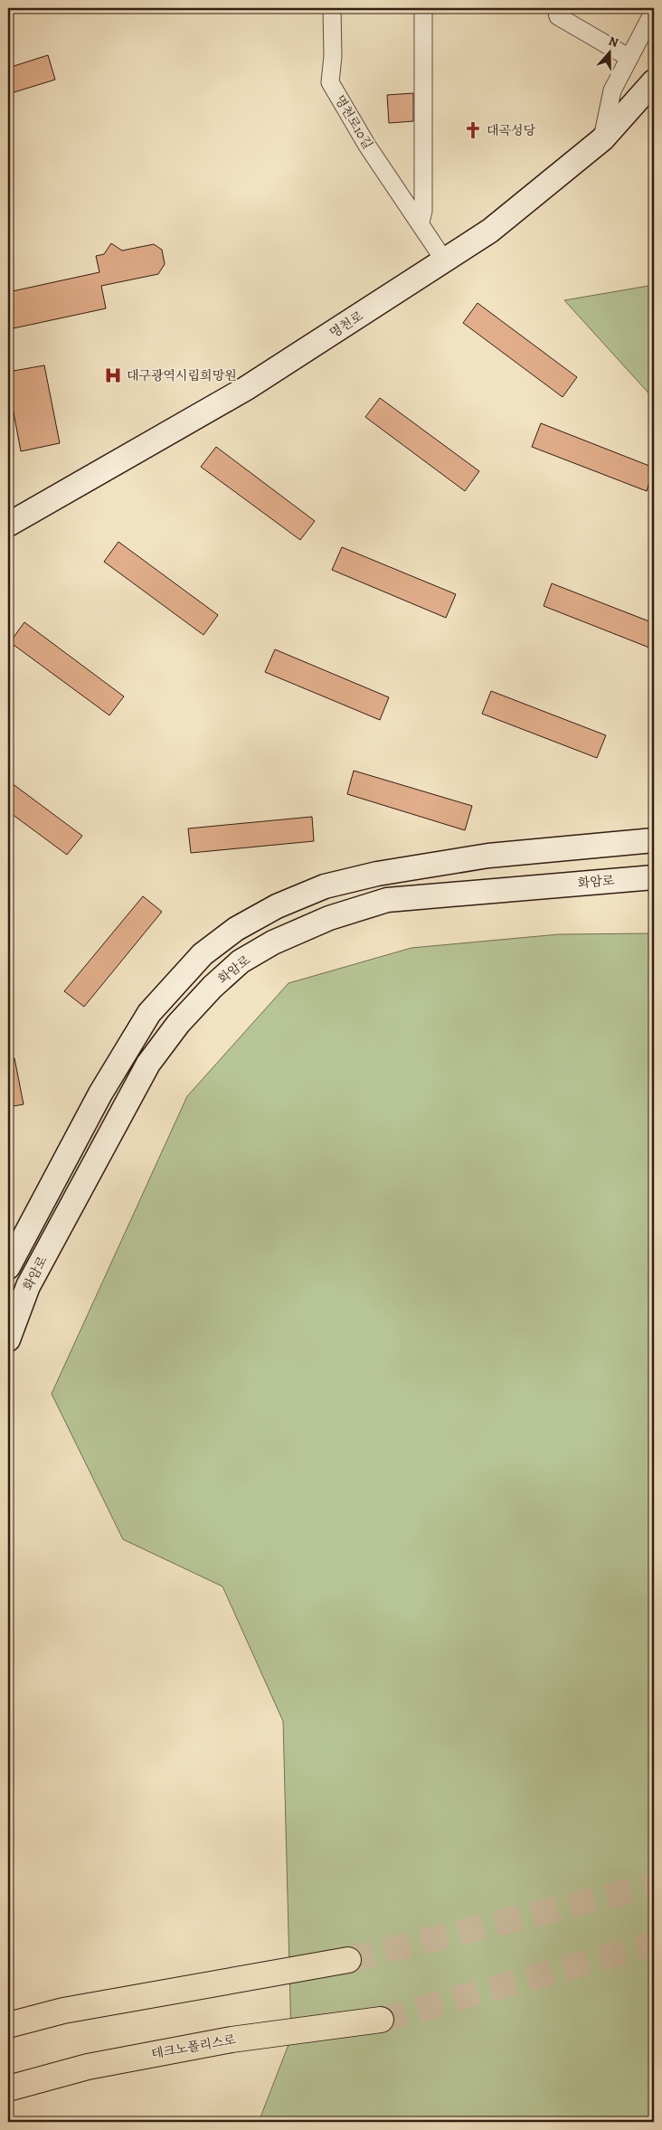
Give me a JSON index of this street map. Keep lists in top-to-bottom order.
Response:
{
  "streets": {
    "highway": ["테크노폴리스로"],
    "main road": ["명천로", "화암로"],
    "street": ["명천로10길"]
  },
  "crossings": [
    ["명천로10길", "명천로"]
  ],
  "places": {
    "church": ["대곡성당"],
    "hospital": ["대구광역시립희망원"]
  },
  "north": "top"
}
